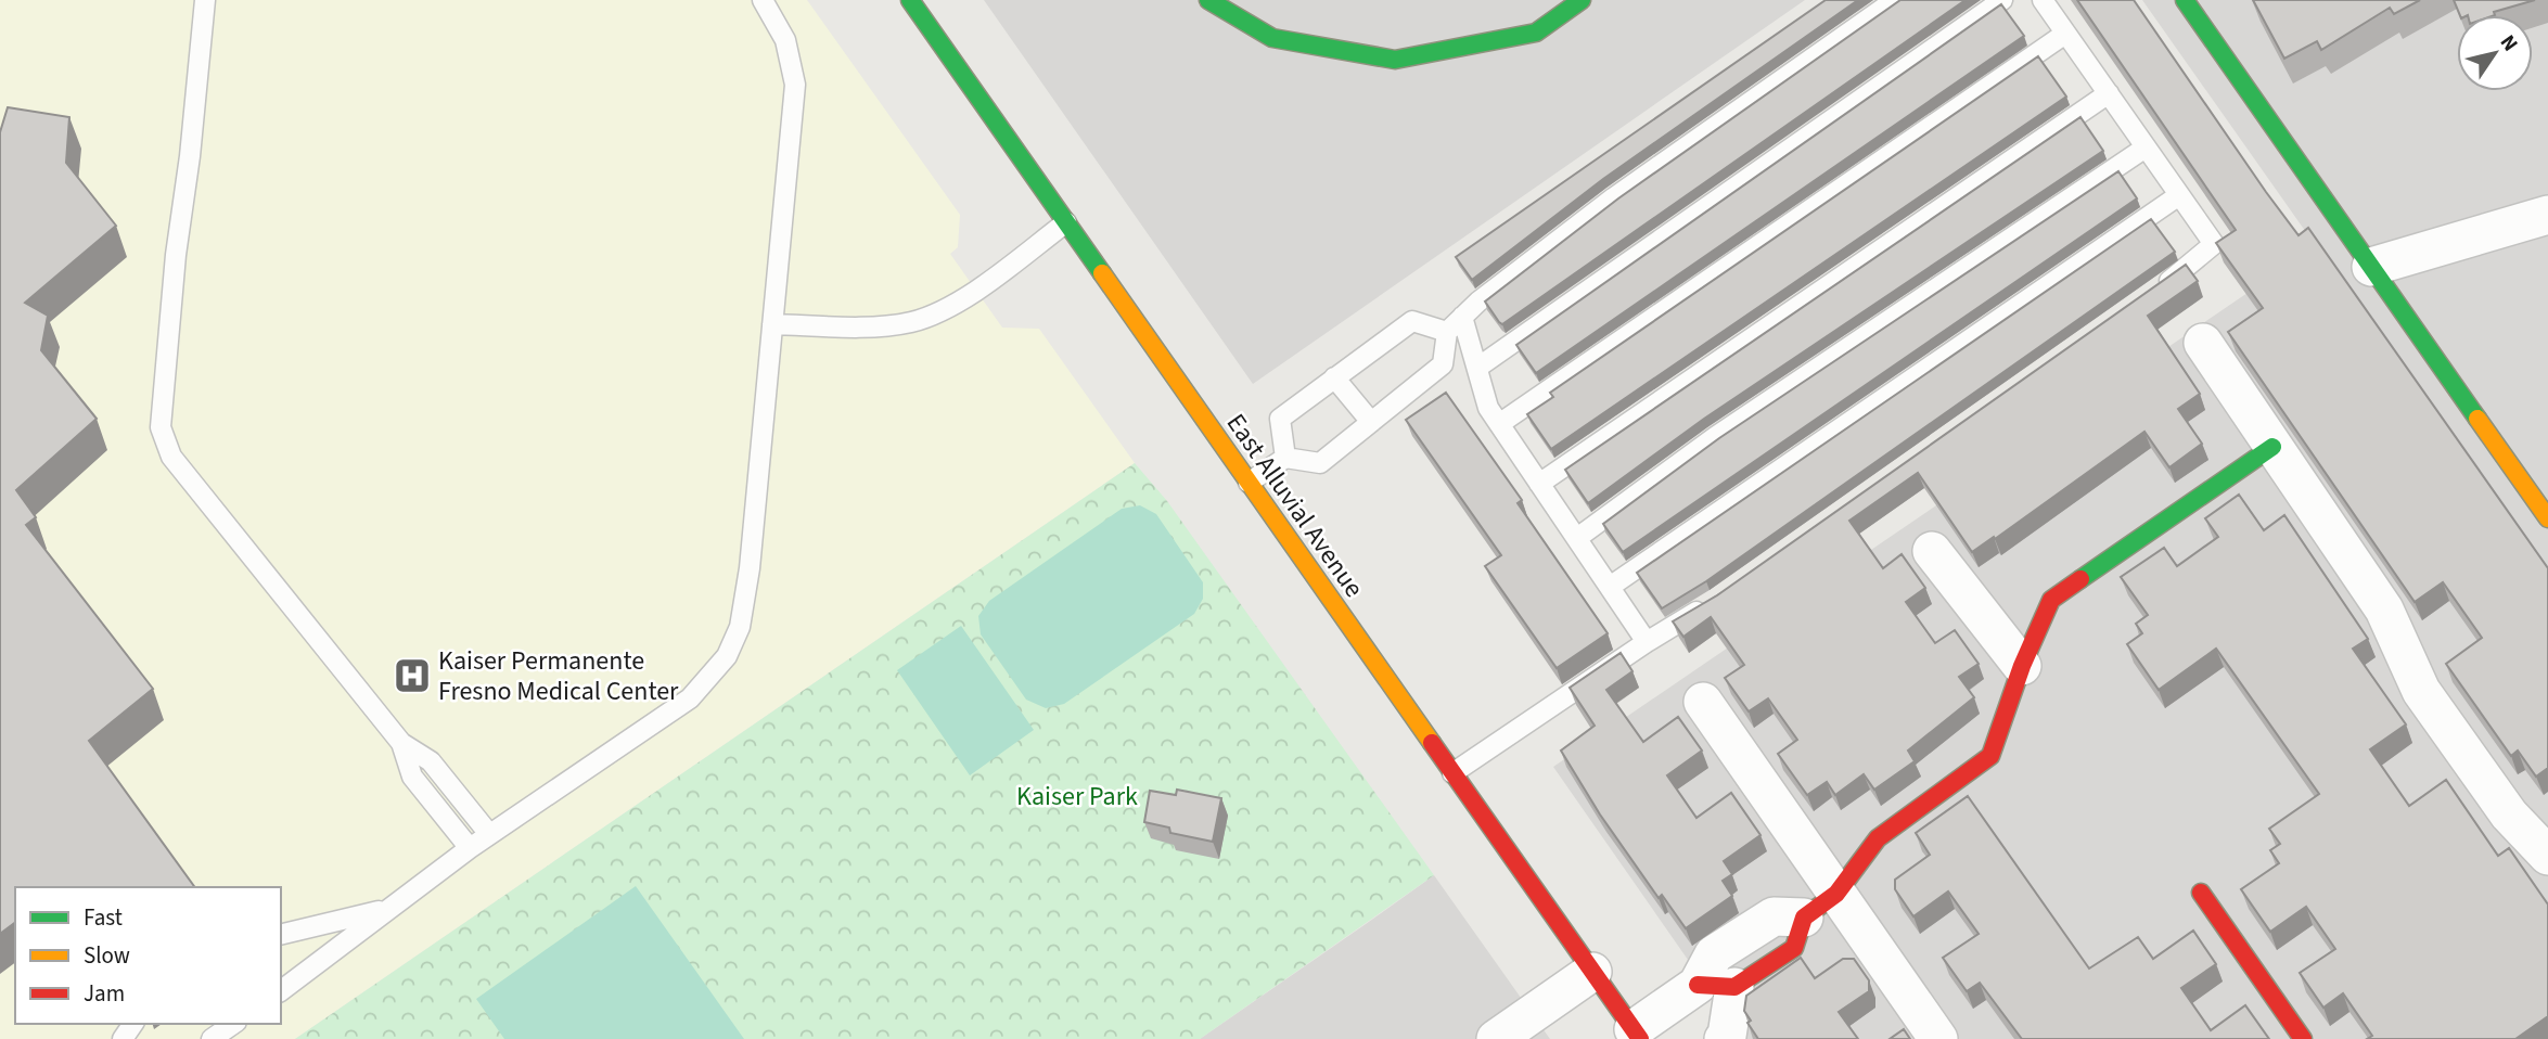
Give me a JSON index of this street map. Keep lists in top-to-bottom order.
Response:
{
  "streets": {
    "street": ["East Alluvial Avenue"]
  },
  "parks": ["Kaiser Park"],
  "places": {
    "hospital": ["Kaiser Permanente Fresno Medical Center"]
  },
  "legend": ["Fast", "Slow", "Jam"],
  "north": "top right"
}
